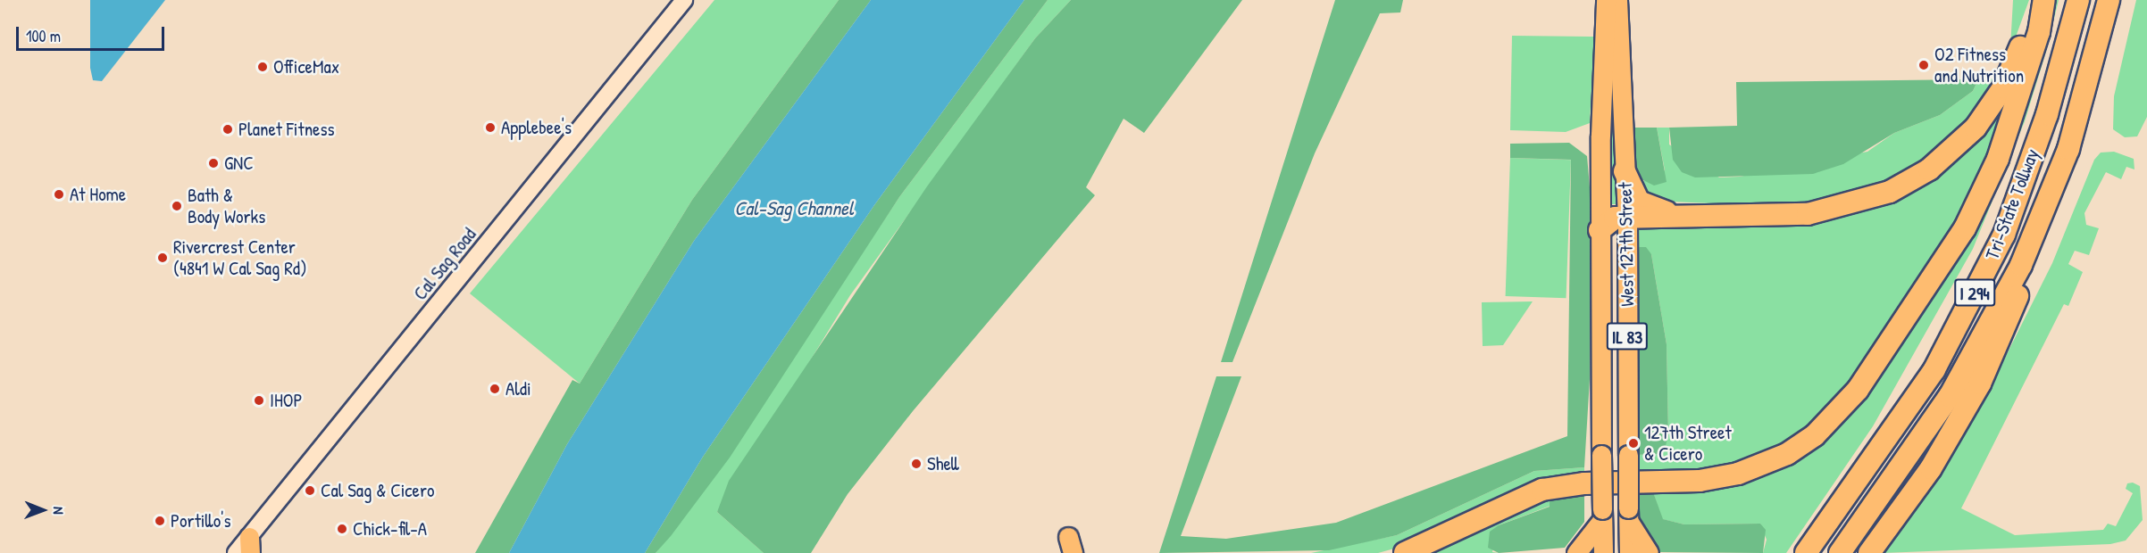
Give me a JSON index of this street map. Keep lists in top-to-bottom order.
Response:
{
  "streets": {
    "highway": ["Tri-State Tollway", "I 294"],
    "main road": ["West 127th Street", "Cal Sag Road", "IL 83"]
  },
  "water": ["Cal-Sag Channel"],
  "places": [
    "O2 Fitness and Nutrition",
    "OfficeMax",
    "Applebee's",
    "Planet Fitness",
    "GNC",
    "At Home",
    "Bath & Body Works",
    "Rivercrest Center (4841 W Cal Sag Rd)",
    "Aldi",
    "IHOP",
    "127th Street & Cicero",
    "Shell",
    "Cal Sag & Cicero",
    "Portillo's",
    "Chick-fil-A"
  ],
  "scale_bar": "100 m",
  "north": "right"
}
